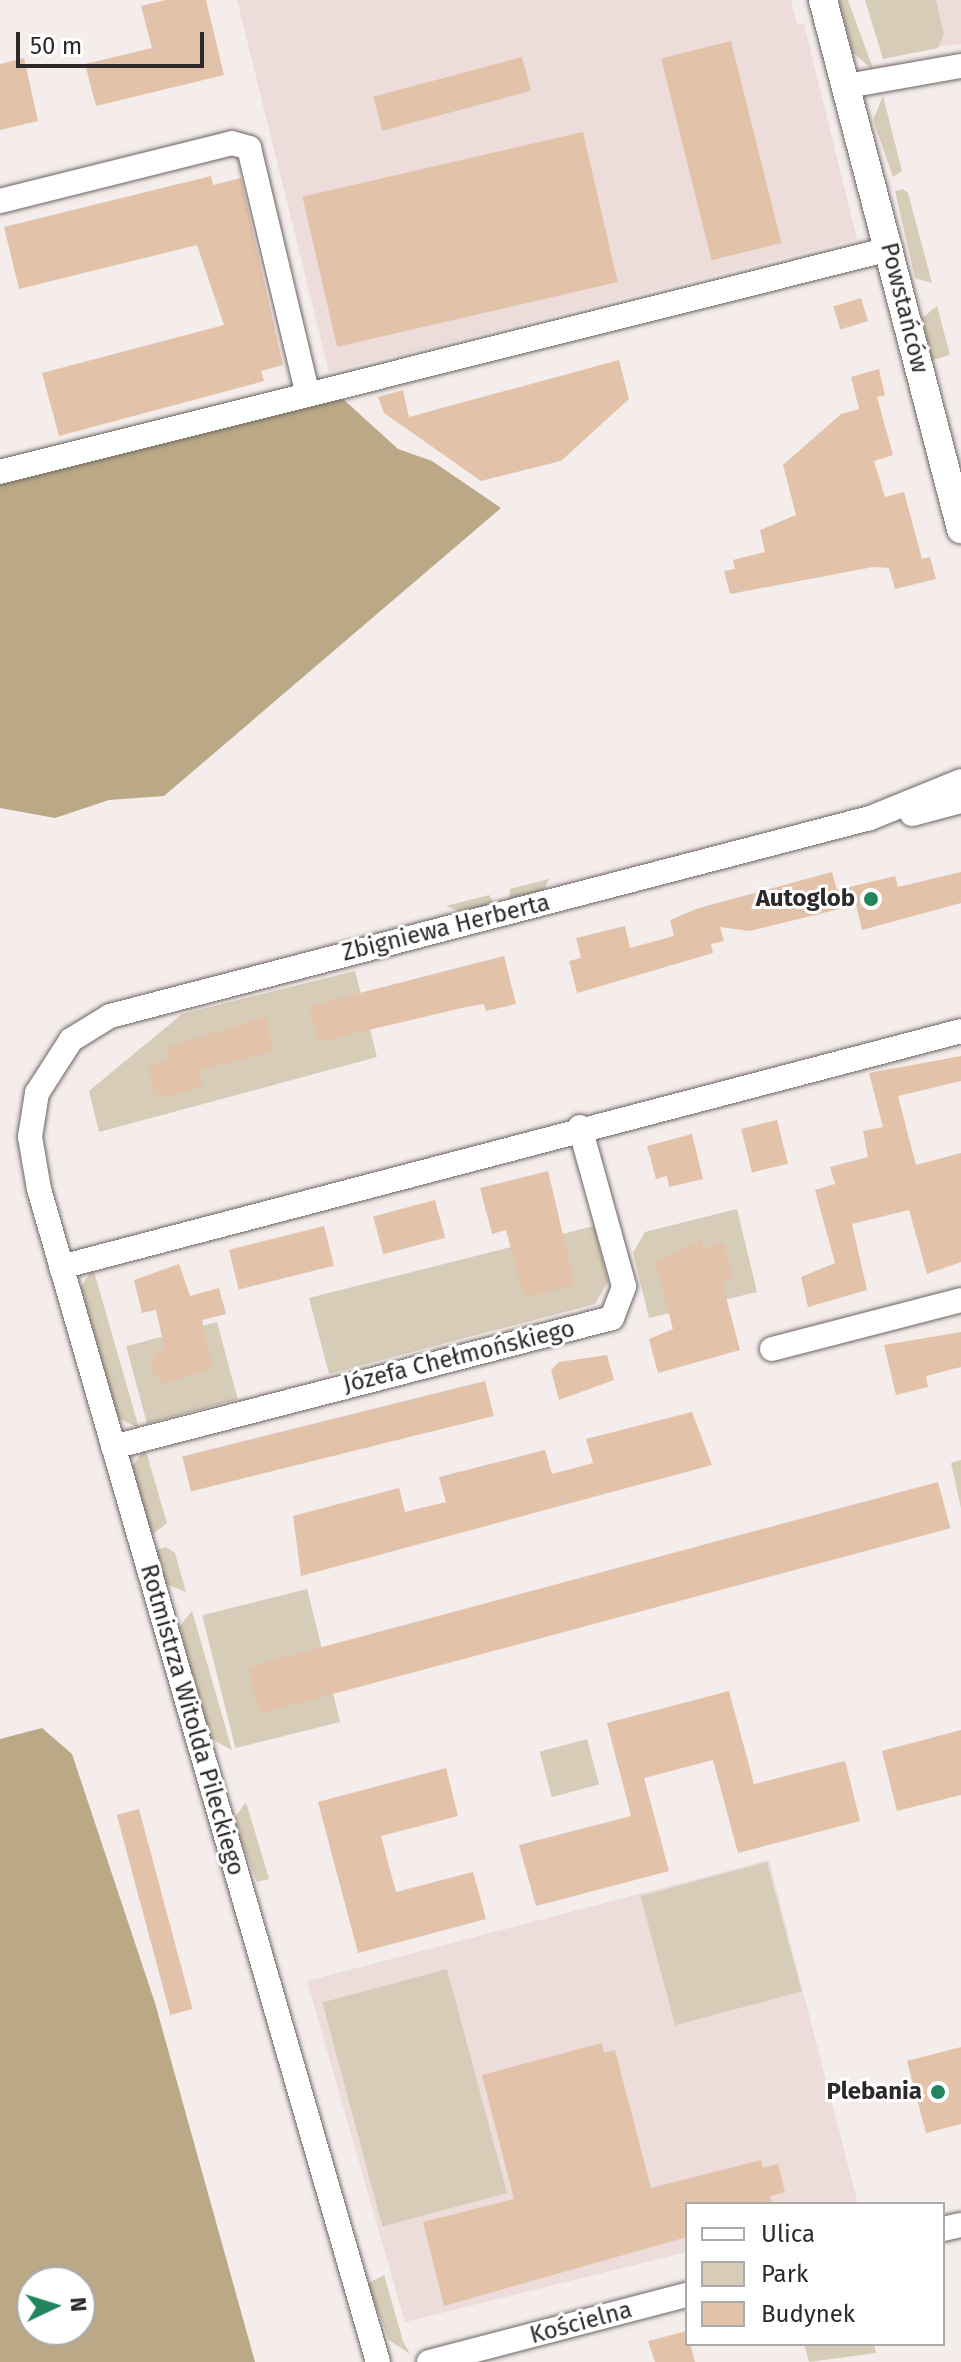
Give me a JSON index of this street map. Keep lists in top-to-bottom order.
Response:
{
  "streets": {
    "street": [
      "Powstańców",
      "Zbigniewa Herberta",
      "Józefa Chełmońskiego",
      "Rotmistrza Witolda Pileckiego",
      "Kościelna"
    ]
  },
  "crossings": [
    ["Zbigniewa Herberta", "Rotmistrza Witolda Pileckiego"],
    ["Józefa Chełmońskiego", "Rotmistrza Witolda Pileckiego"]
  ],
  "places": ["Autoglob", "Plebania"],
  "legend": ["Ulica", "Park", "Budynek"],
  "scale_bar": "50 m",
  "north": "right"
}
